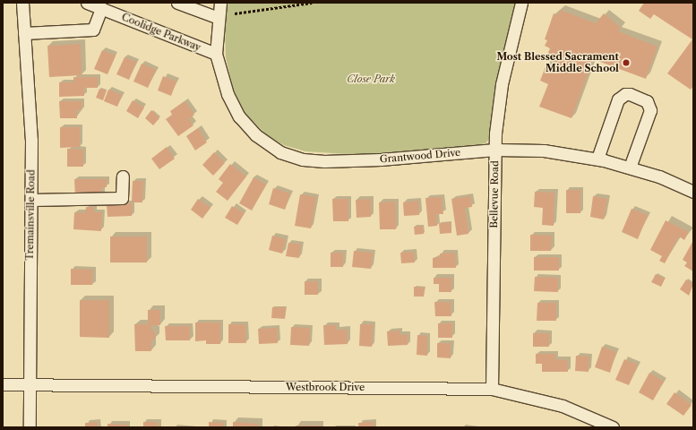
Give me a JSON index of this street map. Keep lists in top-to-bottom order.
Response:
{
  "streets": {
    "street": [
      "Coolidge Parkway",
      "Grantwood Drive",
      "Bellevue Road",
      "Tremainsville Road",
      "Westbrook Drive"
    ]
  },
  "crossings": [
    ["Coolidge Parkway", "Grantwood Drive"],
    ["Grantwood Drive", "Bellevue Road"],
    ["Bellevue Road", "Westbrook Drive"],
    ["Tremainsville Road", "Westbrook Drive"]
  ],
  "parks": ["Close Park"],
  "places": ["Most Blessed Sacrament Middle School"]
}
